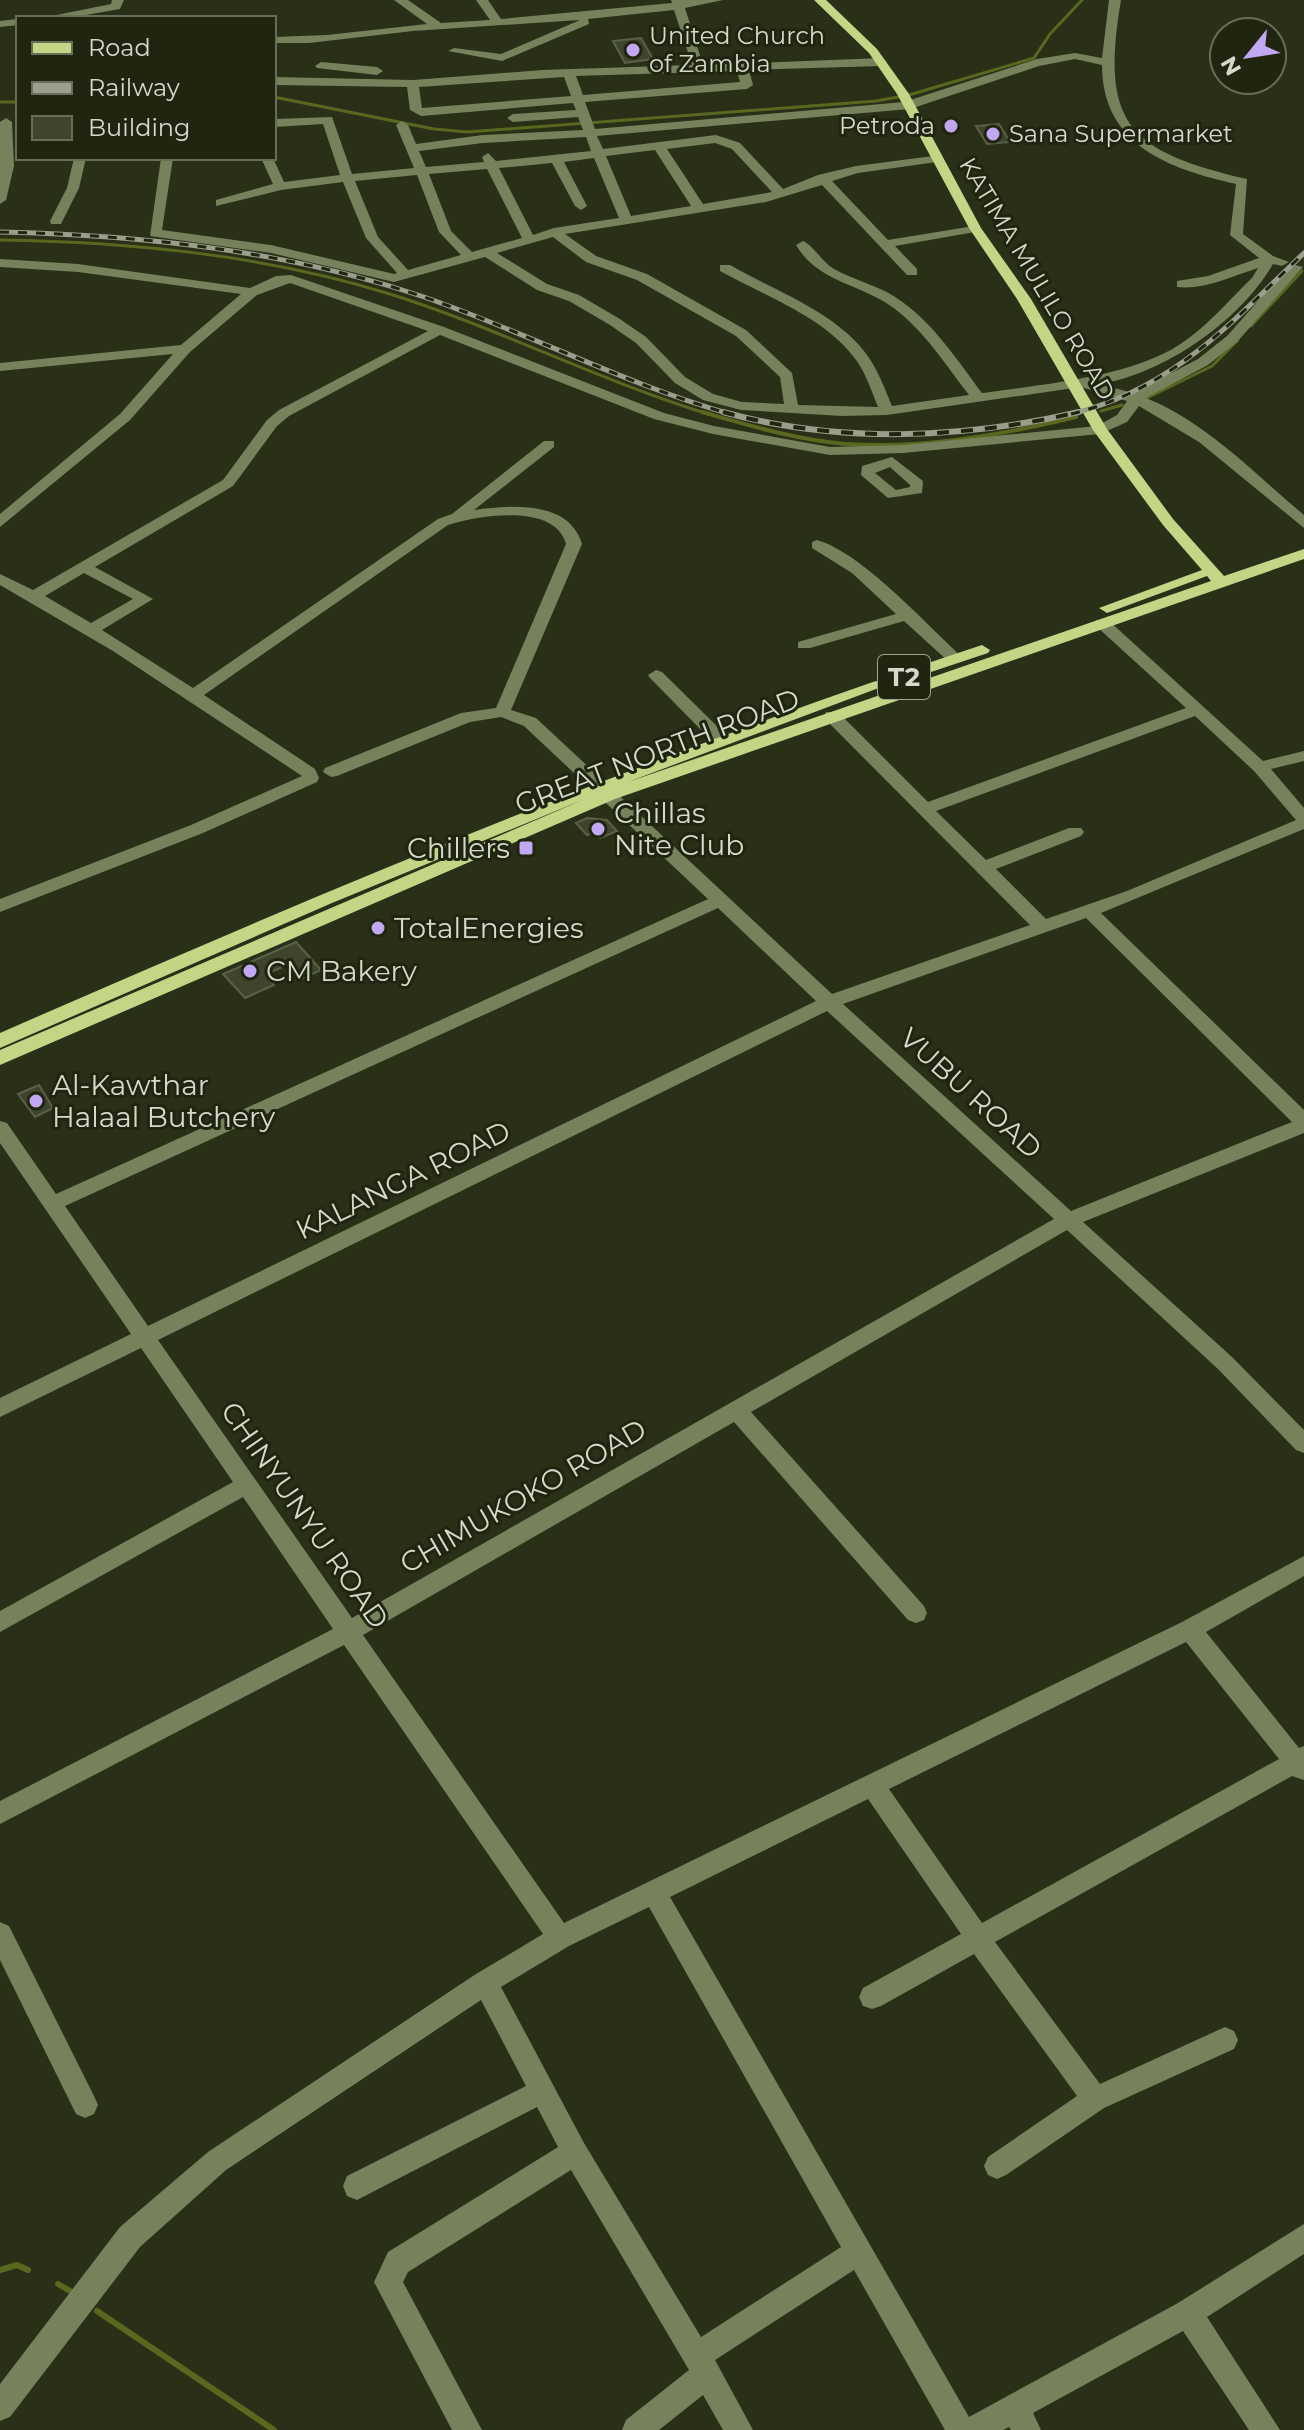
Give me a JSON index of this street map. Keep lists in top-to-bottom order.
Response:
{
  "streets": {
    "main road": ["KATIMA MULILO ROAD", "T2", "GREAT NORTH ROAD"],
    "street": [
      "VUBU ROAD",
      "KALANGA ROAD",
      "CHIMUKOKO ROAD",
      "CHINYUNYU ROAD"
    ]
  },
  "crossings": [
    ["KATIMA MULILO ROAD", "GREAT NORTH ROAD"],
    ["GREAT NORTH ROAD", "VUBU ROAD"],
    ["VUBU ROAD", "KALANGA ROAD"],
    ["VUBU ROAD", "CHIMUKOKO ROAD"],
    ["KALANGA ROAD", "CHINYUNYU ROAD"],
    ["CHIMUKOKO ROAD", "CHINYUNYU ROAD"]
  ],
  "places": {
    "other": [
      "United Church of Zambia",
      "Petroda",
      "Sana Supermarket",
      "Chillas Nite Club",
      "TotalEnergies",
      "CM Bakery",
      "Al-Kawthar Halaal Butchery"
    ],
    "transit": ["Chillers"]
  },
  "legend": ["Road", "Railway", "Building"],
  "north": "bottom left"
}
